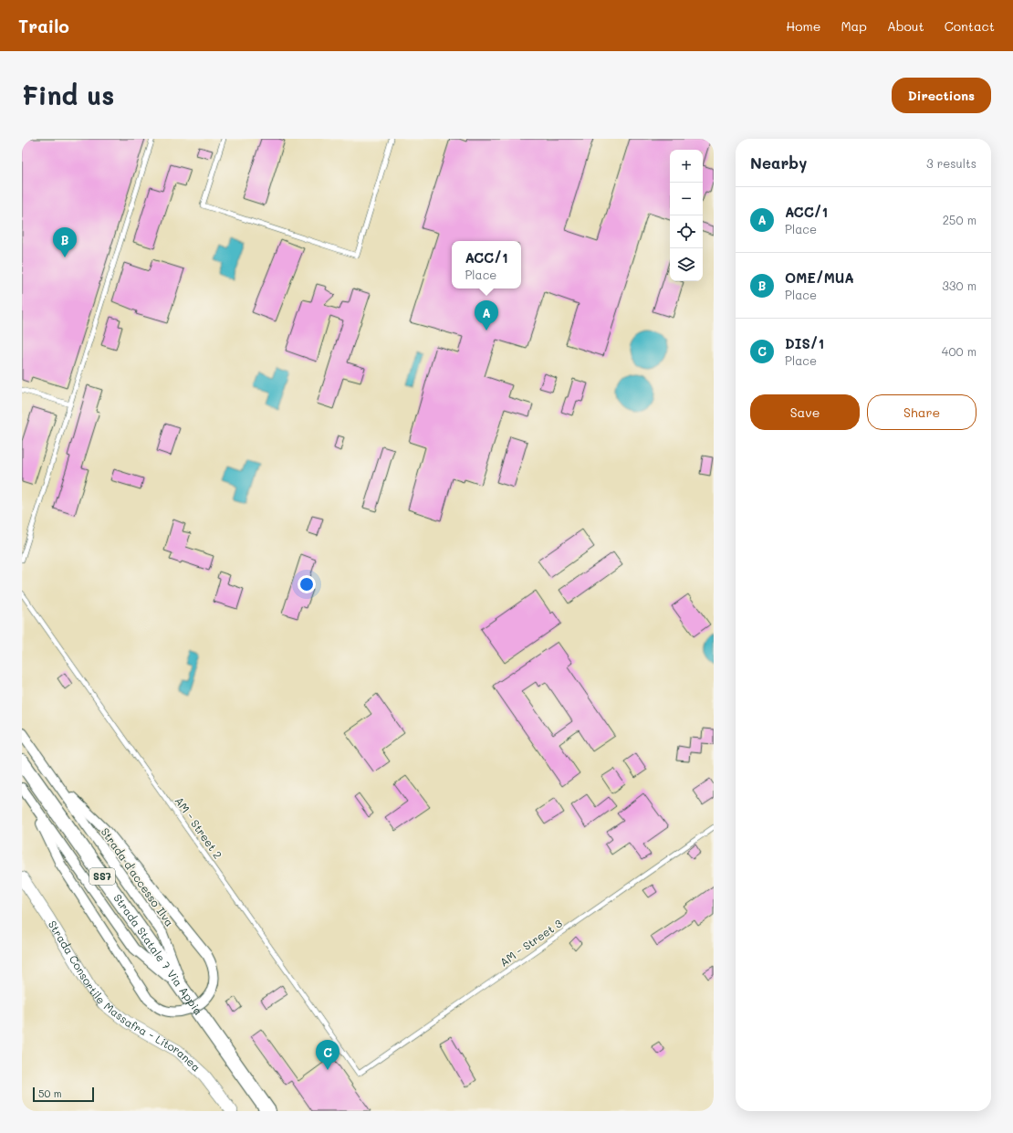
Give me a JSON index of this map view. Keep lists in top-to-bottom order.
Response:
{
  "streets": {
    "main road": ["SS7", "Strada Statale 7 Via Appia"],
    "street": ["Strada d'accesso Ilva", "Strada Consortile Massafra - Litoranea"],
    "lane": ["AM - Street 2", "AM - Street 3"]
  },
  "crossings": [
    ["AM - Street 2", "AM - Street 3"],
    ["Strada d'accesso Ilva", "Strada Statale 7 Via Appia"]
  ],
  "scale_bar": "50 m",
  "page": {
    "header": "Trailo",
    "nav": [
      "Home",
      "Map",
      "About",
      "Contact"
    ],
    "buttons": [
      "Directions",
      ["Save", "Share"]
    ],
    "title": "Find us",
    "heading": ["Nearby", "3 results"],
    "map_buttons": ["+", "−"],
    "list": [
      {
        "mark": "A",
        "name": "ACC/1",
        "note": "Place",
        "value": "250 m"
      },
      {
        "mark": "B",
        "name": "OME/MUA",
        "note": "Place",
        "value": "330 m"
      },
      {
        "mark": "C",
        "name": "DIS/1",
        "note": "Place",
        "value": "400 m"
      }
    ],
    "pins": ["B", "A", "C"],
    "popup": ["ACC/1", "Place"],
    "scale": "50 m"
  }
}
